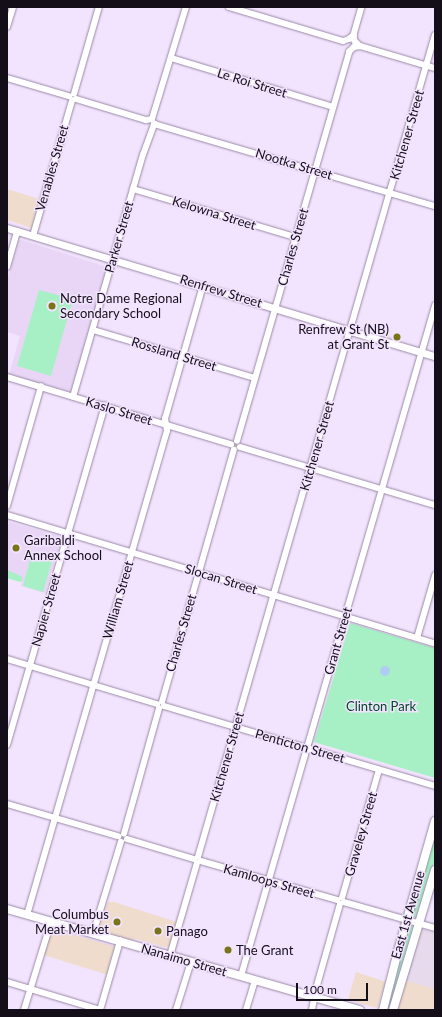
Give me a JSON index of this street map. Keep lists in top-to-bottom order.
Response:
{
  "streets": {
    "main road": ["East 1st Avenue", "Nanaimo Street"],
    "street": [
      "Le Roi Street",
      "Kitchener Street",
      "Nootka Street",
      "Venables Street",
      "Kelowna Street",
      "Parker Street",
      "Charles Street",
      "Renfrew Street",
      "Rossland Street",
      "Kaslo Street",
      "Slocan Street",
      "William Street",
      "Napier Street",
      "Grant Street",
      "Penticton Street",
      "Graveley Street",
      "Kamloops Street"
    ]
  },
  "crossings": [
    ["Le Roi Street", "Parker Street"],
    ["Le Roi Street", "Charles Street"],
    ["Kitchener Street", "Nootka Street"],
    ["Kitchener Street", "Renfrew Street"],
    ["Kitchener Street", "Kaslo Street"],
    ["Kitchener Street", "Slocan Street"],
    ["Kitchener Street", "Penticton Street"],
    ["Kitchener Street", "Kamloops Street"],
    ["Kitchener Street", "Nanaimo Street"],
    ["Nootka Street", "Venables Street"],
    ["Nootka Street", "Parker Street"],
    ["Nootka Street", "Charles Street"],
    ["Venables Street", "Renfrew Street"],
    ["Kelowna Street", "Parker Street"],
    ["Kelowna Street", "Charles Street"],
    ["Parker Street", "Renfrew Street"],
    ["Parker Street", "Rossland Street"],
    ["Parker Street", "Kaslo Street"],
    ["Charles Street", "Renfrew Street"],
    ["Charles Street", "Rossland Street"],
    ["Charles Street", "Kaslo Street"],
    ["Charles Street", "Slocan Street"],
    ["Charles Street", "Penticton Street"],
    ["Charles Street", "Kamloops Street"],
    ["Charles Street", "Nanaimo Street"],
    ["Renfrew Street", "William Street"],
    ["Renfrew Street", "Grant Street"],
    ["Rossland Street", "William Street"],
    ["Kaslo Street", "William Street"],
    ["Kaslo Street", "Napier Street"],
    ["Kaslo Street", "Grant Street"],
    ["Slocan Street", "William Street"],
    ["Slocan Street", "Napier Street"],
    ["Slocan Street", "Grant Street"],
    ["William Street", "Penticton Street"],
    ["William Street", "Kamloops Street"],
    ["William Street", "Nanaimo Street"],
    ["Napier Street", "Penticton Street"],
    ["Grant Street", "Penticton Street"],
    ["Grant Street", "Kamloops Street"],
    ["Grant Street", "Nanaimo Street"],
    ["Penticton Street", "Graveley Street"],
    ["Graveley Street", "Kamloops Street"],
    ["Graveley Street", "Nanaimo Street"],
    ["Kamloops Street", "East 1st Avenue"]
  ],
  "parks": ["Clinton Park"],
  "places": [
    "Notre Dame Regional Secondary School",
    "Renfrew St (NB) at Grant St",
    "Garibaldi Annex School",
    "Columbus Meat Market",
    "Panago",
    "The Grant"
  ],
  "scale_bar": "100 m"
}
